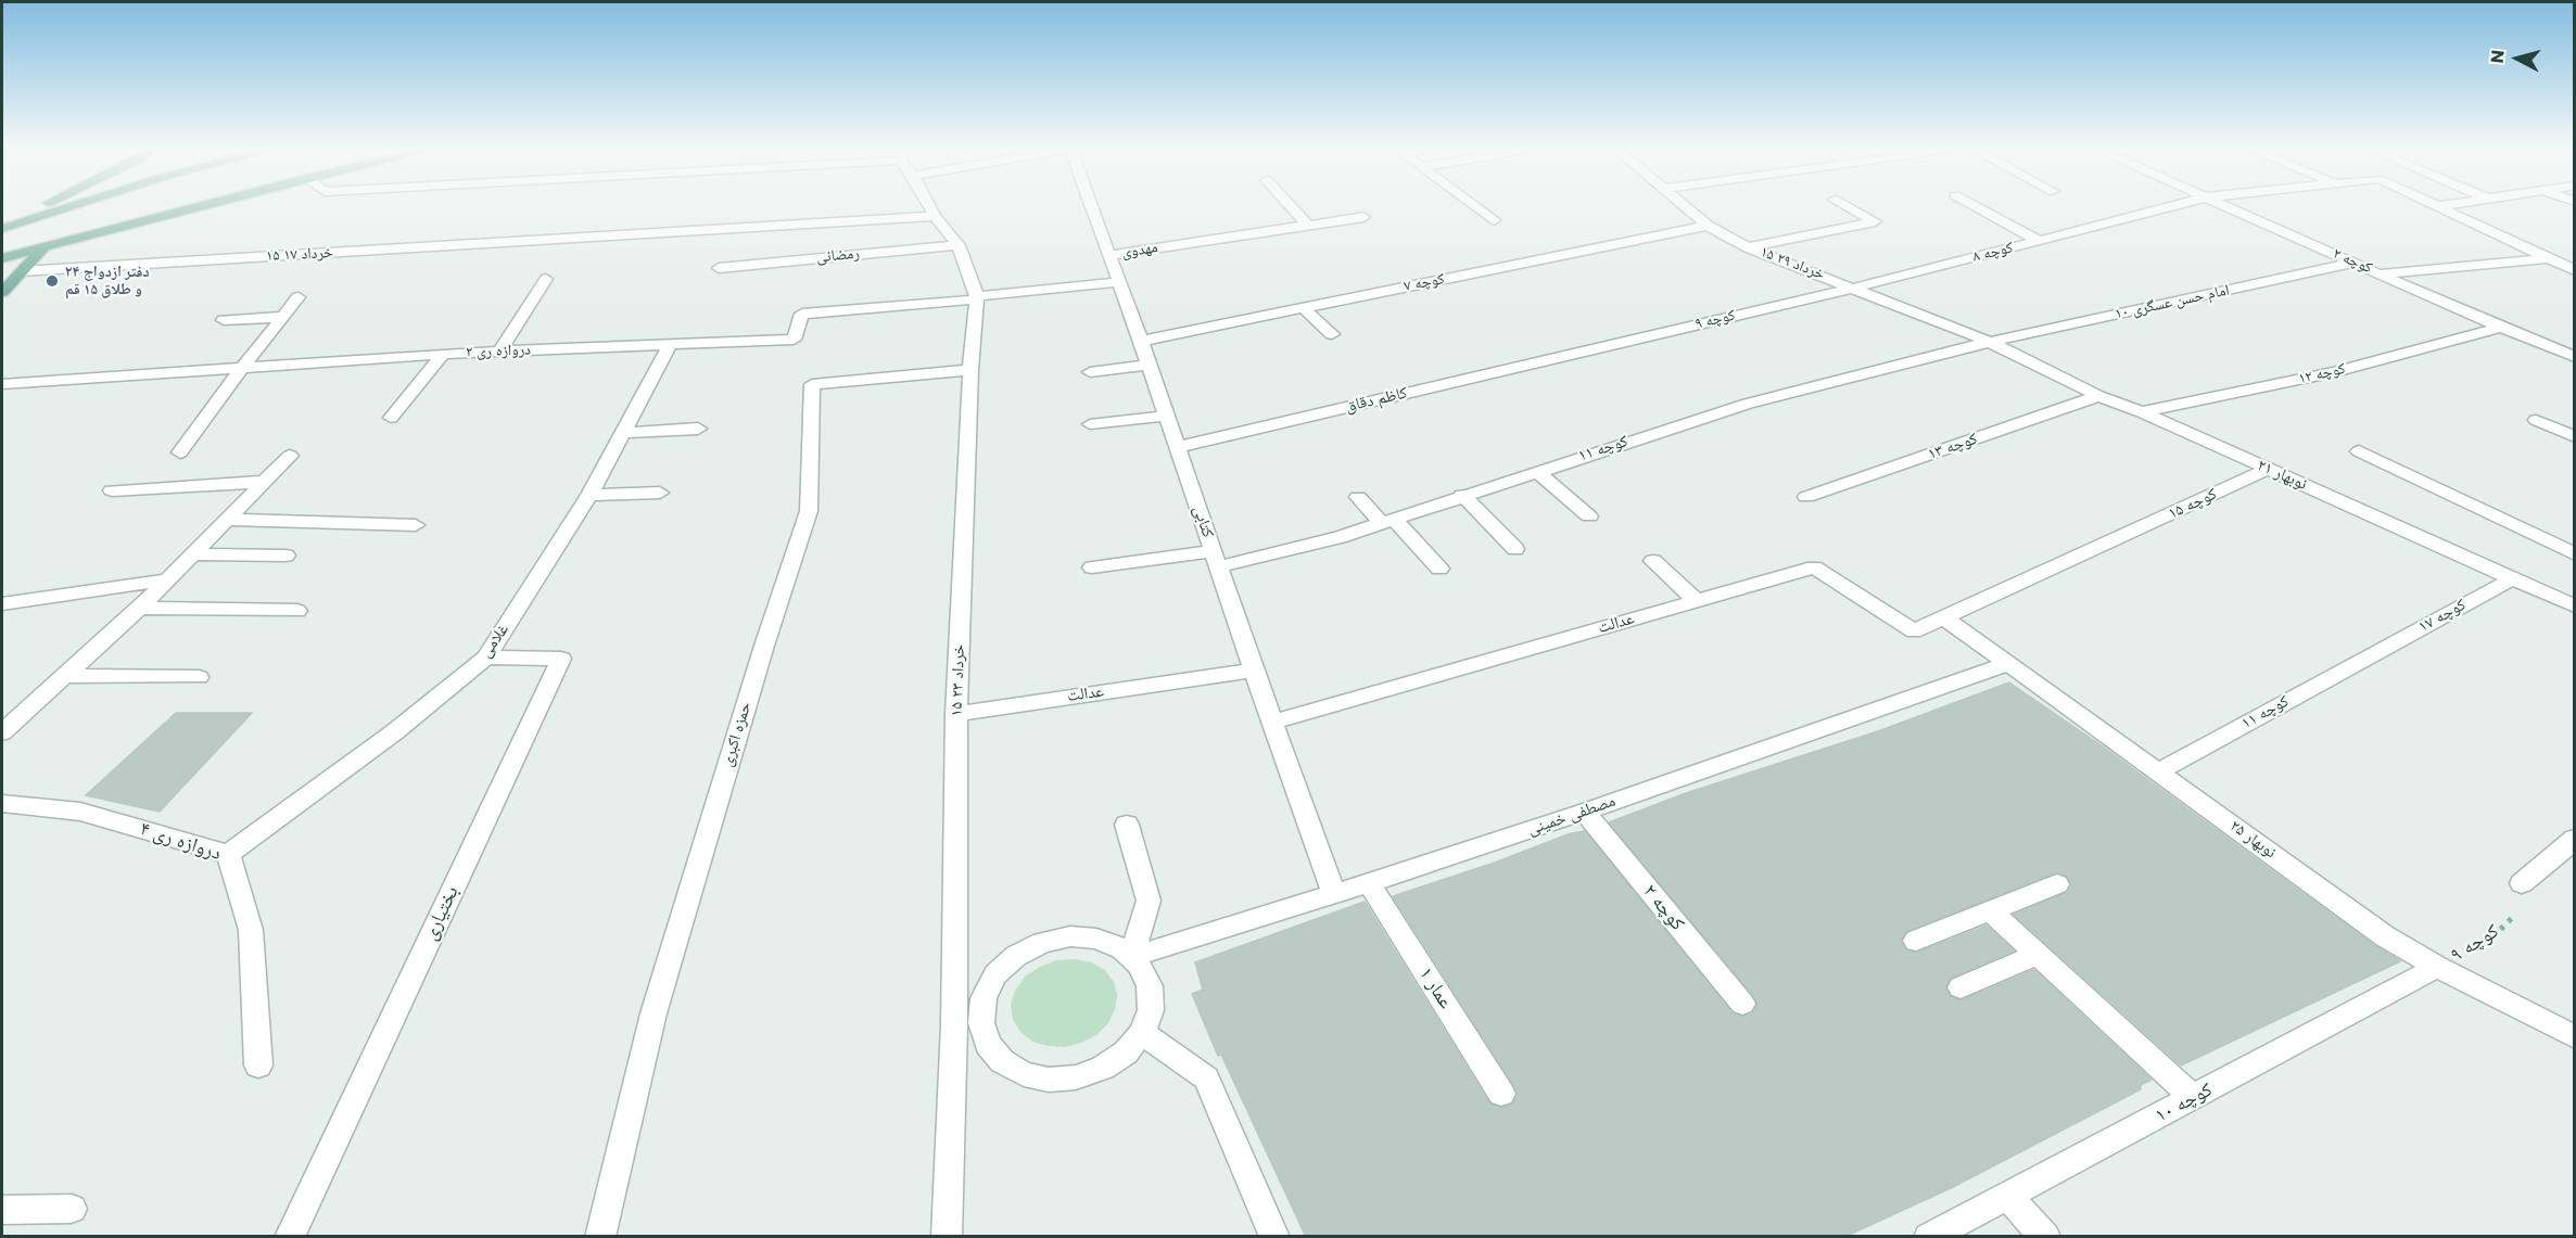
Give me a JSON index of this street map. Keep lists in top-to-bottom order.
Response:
{
  "streets": {
    "street": [
      "مهدوی",
      "کوچه ۸",
      "۱۵ خرداد ۱۷",
      "رمضانی",
      "کوچه ۲",
      "۱۵ خرداد ۲۹",
      "کوچه ۷",
      "امام حسن عسگری ۱۰",
      "کوچه ۹",
      "دروازه ری ۲",
      "کوچه ۱۲",
      "کاظم دقاق",
      "کوچه ۱۳",
      "کوچه ۱۱",
      "نوبهار ۲۱",
      "کوچه ۱۵",
      "کتابی",
      "کوچه ۱۷",
      "عدالت",
      "غلامی",
      "۱۵ خرداد ۲۳",
      "حمزه اکبری",
      "مصطفی خمینی",
      "نوبهار ۲۵",
      "دروازه ری ۴",
      "بختیاری",
      "عمار ۱",
      "کوچه ۱۰"
    ]
  },
  "crossings": [
    ["مهدوی", "کتابی"],
    ["کوچه ۸", "۱۵ خرداد ۲۹"],
    ["کوچه ۸", "کوچه ۹"],
    ["۱۵ خرداد ۱۷", "۱۵ خرداد ۲۳"],
    ["رمضانی", "۱۵ خرداد ۲۳"],
    ["کوچه ۲", "امام حسن عسگری ۱۰"],
    ["کوچه ۲", "کوچه ۱۲"],
    ["کوچه ۲", "مصطفی خمینی"],
    ["۱۵ خرداد ۲۹", "کوچه ۷"],
    ["۱۵ خرداد ۲۹", "امام حسن عسگری ۱۰"],
    ["۱۵ خرداد ۲۹", "کوچه ۹"],
    ["۱۵ خرداد ۲۹", "کوچه ۱۱"],
    ["۱۵ خرداد ۲۹", "نوبهار ۲۱"],
    ["کوچه ۷", "کتابی"],
    ["امام حسن عسگری ۱۰", "کوچه ۱۱"],
    ["امام حسن عسگری ۱۰", "نوبهار ۲۱"],
    ["کوچه ۹", "کاظم دقاق"],
    ["کوچه ۹", "نوبهار ۲۵"],
    ["کوچه ۹", "کوچه ۱۰"],
    ["دروازه ری ۲", "غلامی"],
    ["دروازه ری ۲", "۱۵ خرداد ۲۳"],
    ["کوچه ۱۲", "نوبهار ۲۱"],
    ["کاظم دقاق", "کتابی"],
    ["کوچه ۱۳", "نوبهار ۲۱"],
    ["کوچه ۱۱", "نوبهار ۲۱"],
    ["کوچه ۱۱", "کتابی"],
    ["کوچه ۱۱", "کوچه ۱۷"],
    ["کوچه ۱۱", "نوبهار ۲۵"],
    ["نوبهار ۲۱", "کوچه ۱۵"],
    ["نوبهار ۲۱", "کوچه ۱۷"],
    ["کوچه ۱۵", "عدالت"],
    ["کوچه ۱۵", "نوبهار ۲۵"],
    ["کتابی", "عدالت"],
    ["کتابی", "مصطفی خمینی"],
    ["عدالت", "۱۵ خرداد ۲۳"],
    ["عدالت", "نوبهار ۲۵"],
    ["غلامی", "دروازه ری ۴"],
    ["غلامی", "بختیاری"],
    ["۱۵ خرداد ۲۳", "حمزه اکبری"],
    ["مصطفی خمینی", "نوبهار ۲۵"],
    ["مصطفی خمینی", "عمار ۱"],
    ["نوبهار ۲۵", "کوچه ۱۰"]
  ],
  "places": ["دفتر ازدواج ۲۴ و طلاق ۱۵ قم"],
  "north": "left"
}
